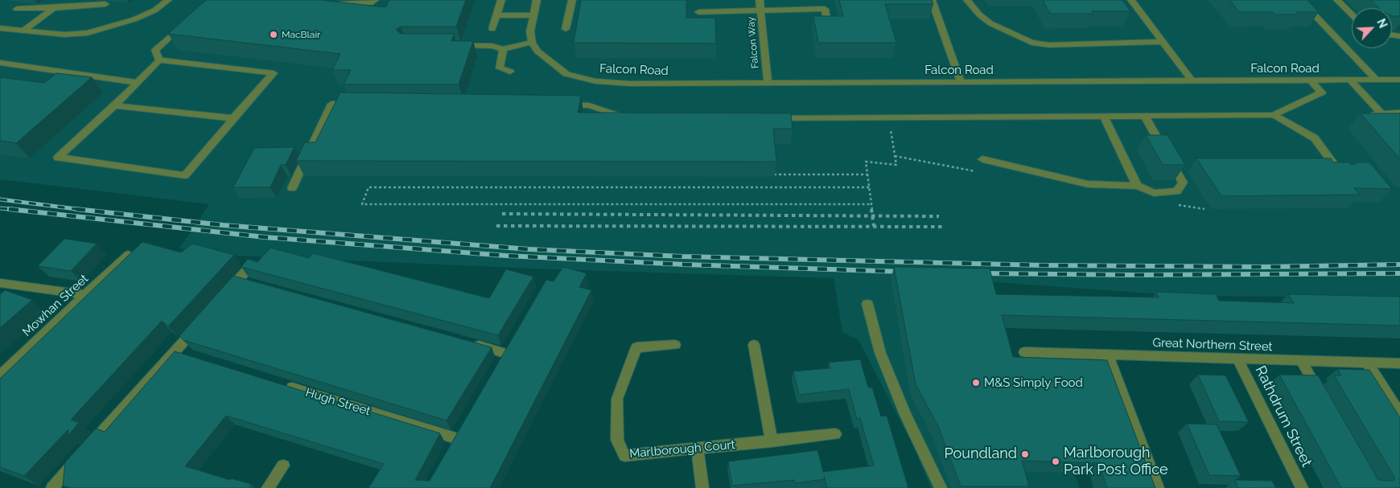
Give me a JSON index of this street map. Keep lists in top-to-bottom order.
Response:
{
  "streets": {
    "street": [
      "Falcon Way",
      "Falcon Road",
      "Mowhan Street",
      "Great Northern Street",
      "Hugh Street",
      "Rathdrum Street",
      "Marlborough Court"
    ]
  },
  "crossings": [
    ["Falcon Way", "Falcon Road"],
    ["Great Northern Street", "Rathdrum Street"]
  ],
  "places": [
    "MacBlair",
    "M&S Simply Food",
    "Poundland",
    "Marlborough Park Post Office"
  ],
  "north": "top right"
}
